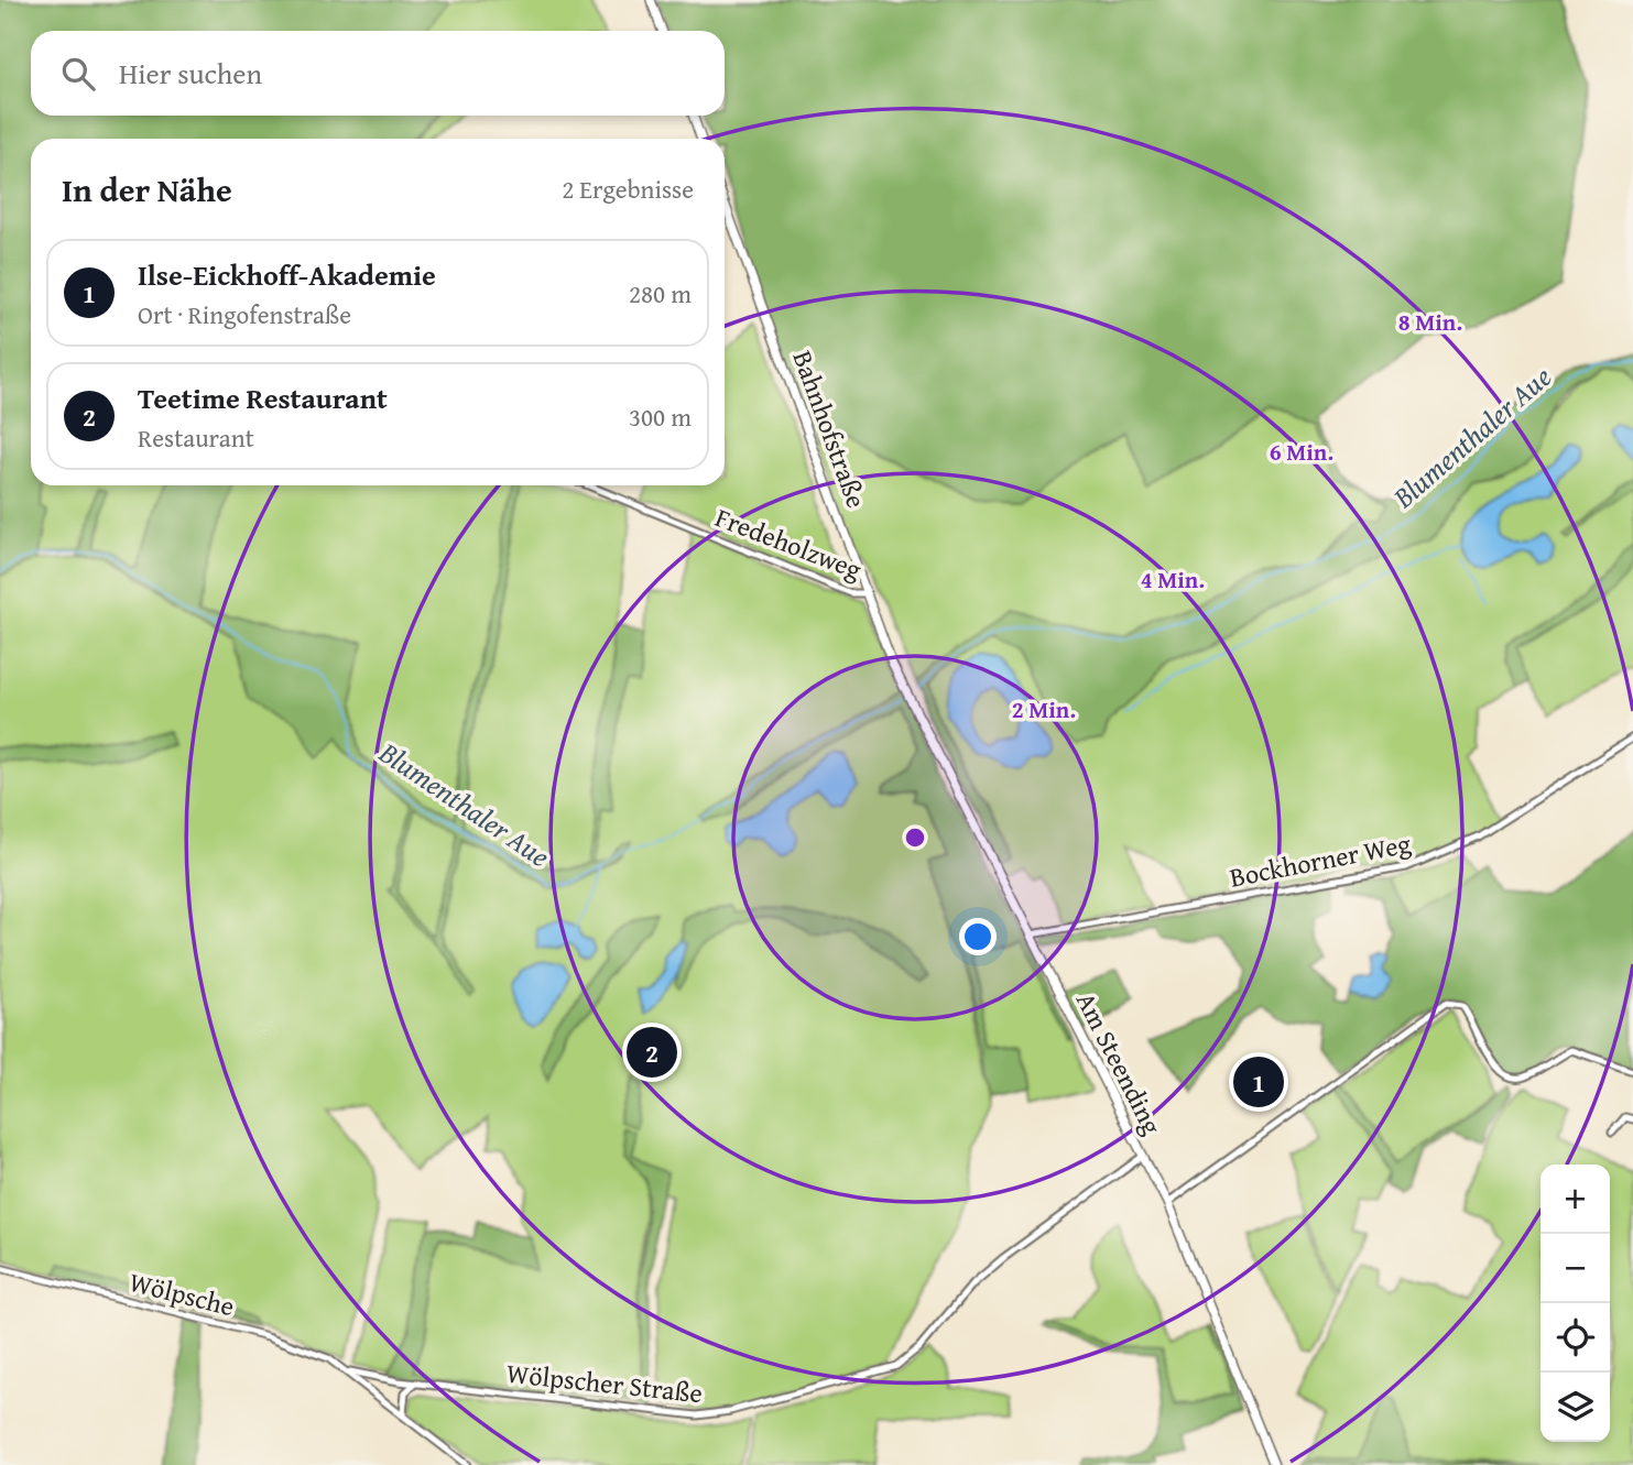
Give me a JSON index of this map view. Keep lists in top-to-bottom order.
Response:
{
  "streets": {
    "street": [
      "Bahnhofstraße",
      "Fredeholzweg",
      "Bockhorner Weg",
      "Am Steending",
      "Wölpsche",
      "Wölpscher Straße"
    ]
  },
  "crossings": [
    ["Bahnhofstraße", "Fredeholzweg"],
    ["Bahnhofstraße", "Am Steending"],
    ["Bockhorner Weg", "Am Steending"],
    ["Am Steending", "Wölpscher Straße"],
    ["Wölpsche", "Wölpscher Straße"]
  ],
  "water": ["Blumenthaler Aue"],
  "page": {
    "search": "Hier suchen",
    "heading": ["In der Nähe", "2 Ergebnisse"],
    "list": [
      {
        "mark": "1",
        "name": "Ilse-Eickhoff-Akademie",
        "note": "Ort · Ringofenstraße",
        "value": "280 m"
      },
      {
        "mark": "2",
        "name": "Teetime Restaurant",
        "note": "Restaurant",
        "value": "300 m"
      }
    ],
    "pins": ["2", "1"],
    "map_buttons": ["+", "−"]
  },
  "rings": [
    "8 Min.",
    "6 Min.",
    "4 Min.",
    "2 Min."
  ]
}
